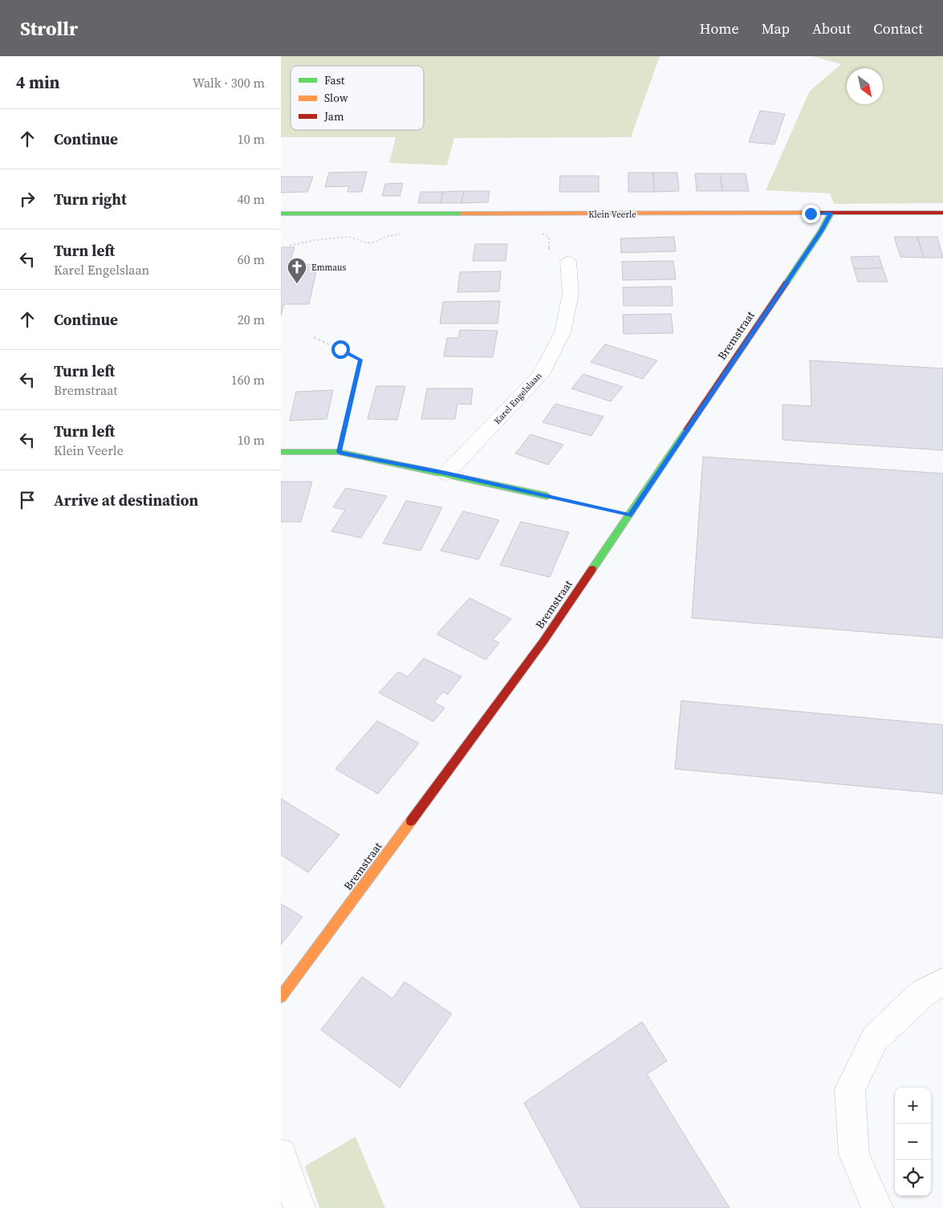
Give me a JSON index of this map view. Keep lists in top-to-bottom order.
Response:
{
  "streets": {
    "street": ["Klein Veerle", "Bremstraat", "Karel Engelslaan"]
  },
  "crossings": [
    ["Klein Veerle", "Bremstraat"]
  ],
  "places": {
    "church": ["Emmaus"]
  },
  "legend": ["Fast", "Slow", "Jam"],
  "north": "bottom right",
  "page": {
    "header": "Strollr",
    "nav": [
      "Home",
      "Map",
      "About",
      "Contact"
    ],
    "heading": ["4 min", "Walk · 300 m"],
    "list": [
      ["Continue", "10 m"],
      ["Turn right", "40 m"],
      ["Turn left", "Karel Engelslaan", "60 m"],
      ["Continue", "20 m"],
      ["Turn left", "Bremstraat", "160 m"],
      ["Turn left", "Klein Veerle", "10 m"],
      "Arrive at destination"
    ],
    "map_buttons": ["+", "−"]
  }
}
